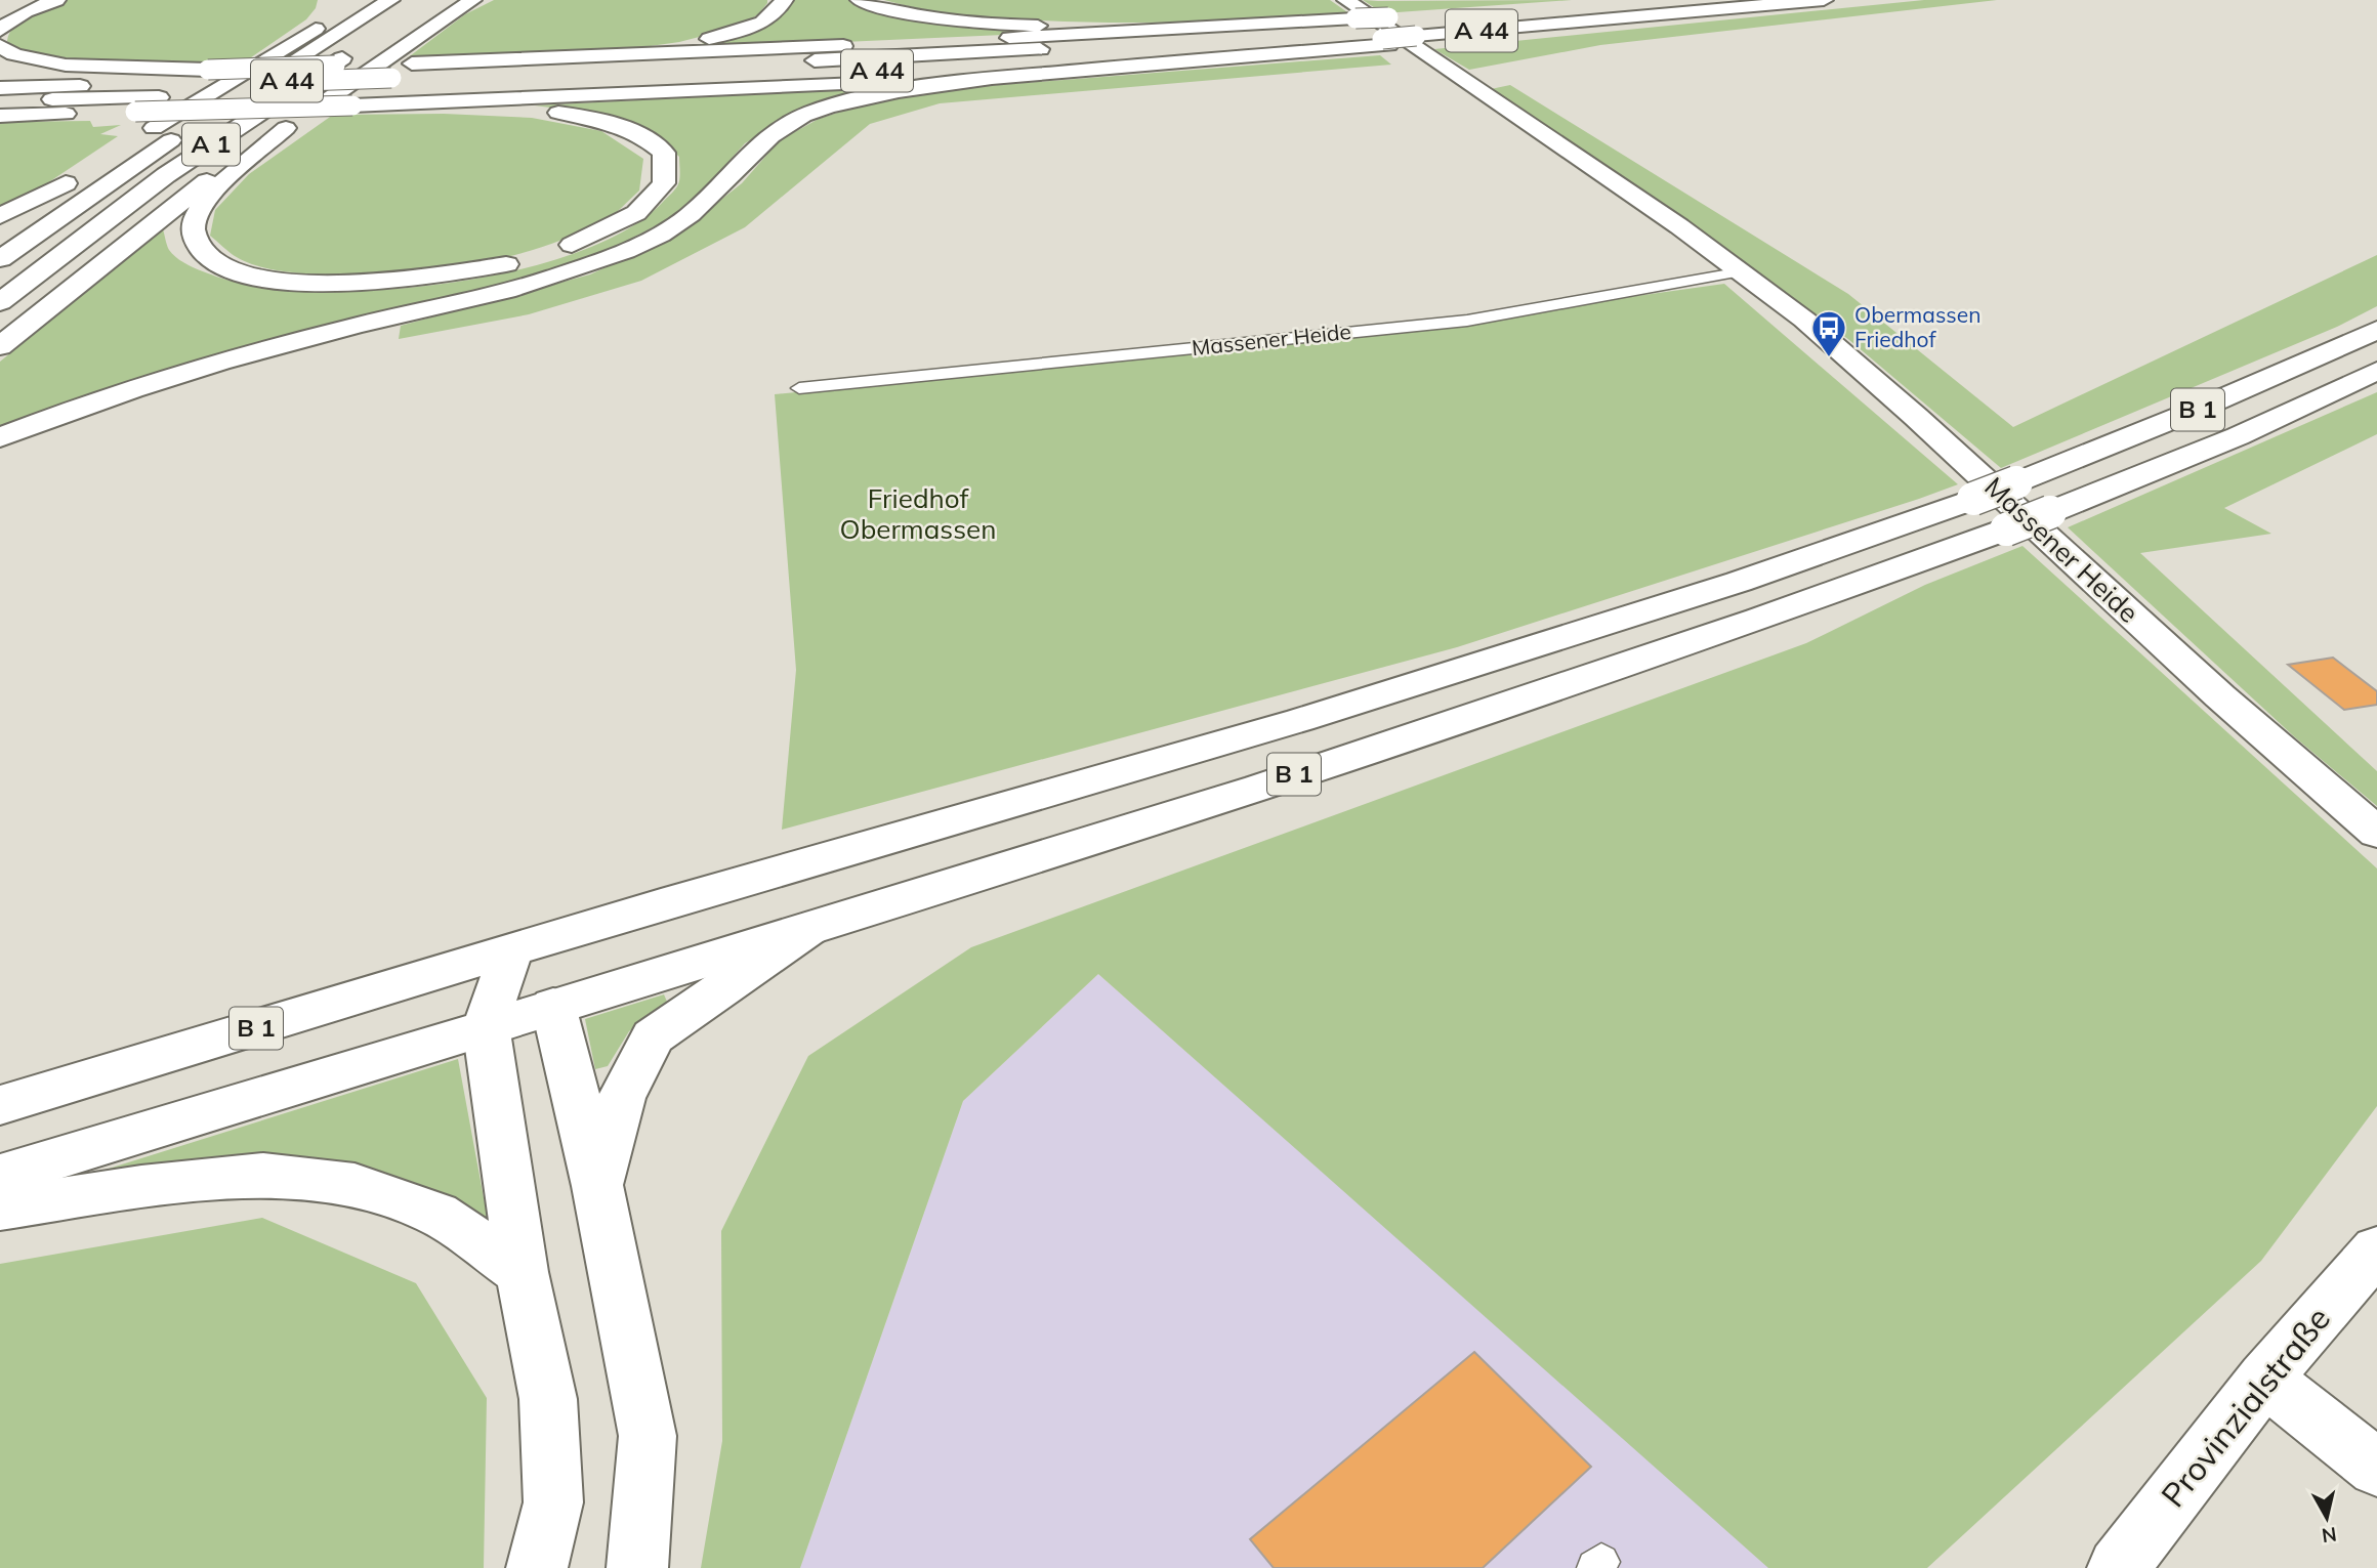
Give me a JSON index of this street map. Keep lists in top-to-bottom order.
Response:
{
  "streets": {
    "main road": [
      "A 44",
      "A 1",
      "Massener Heide",
      "B 1",
      "Provinzialstraße"
    ]
  },
  "crossings": [
    ["A 44", "Massener Heide"]
  ],
  "parks": ["Friedhof Obermassen"],
  "places": {
    "bus stop": ["Obermassen Friedhof"]
  },
  "north": "bottom"
}
